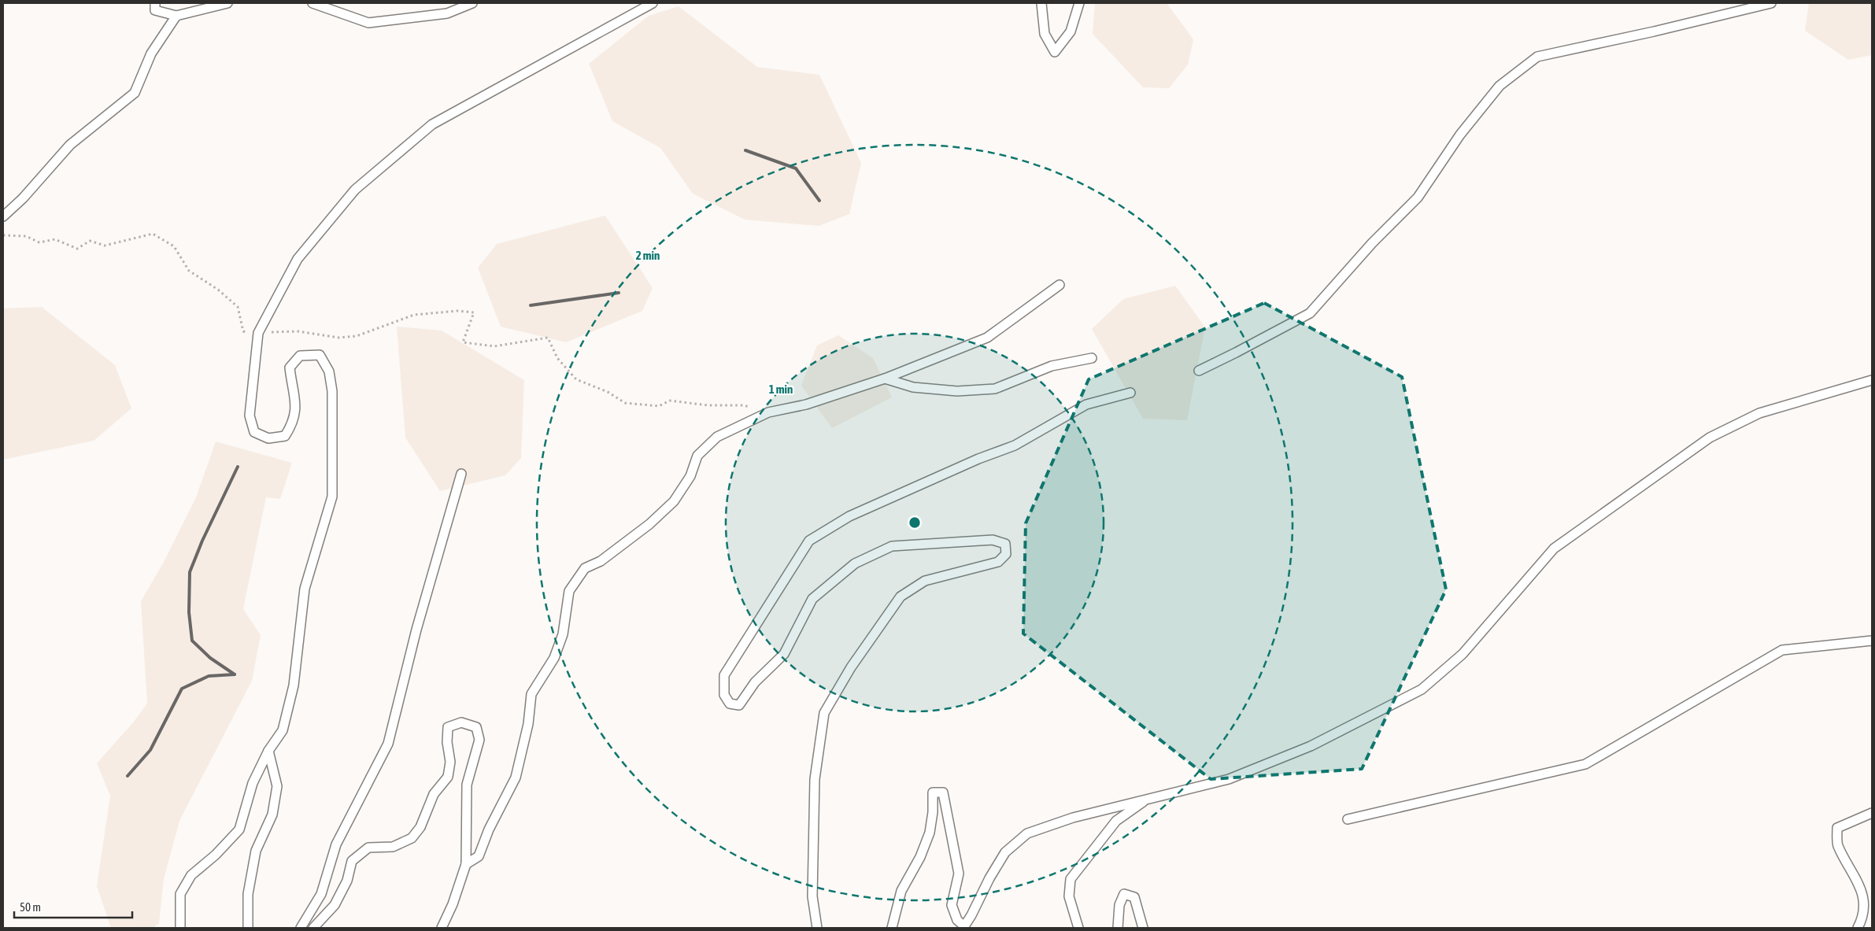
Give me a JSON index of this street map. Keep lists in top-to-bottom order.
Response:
{
  "scale_bar": "50 m",
  "rings": ["2 min", "1 min"]
}
